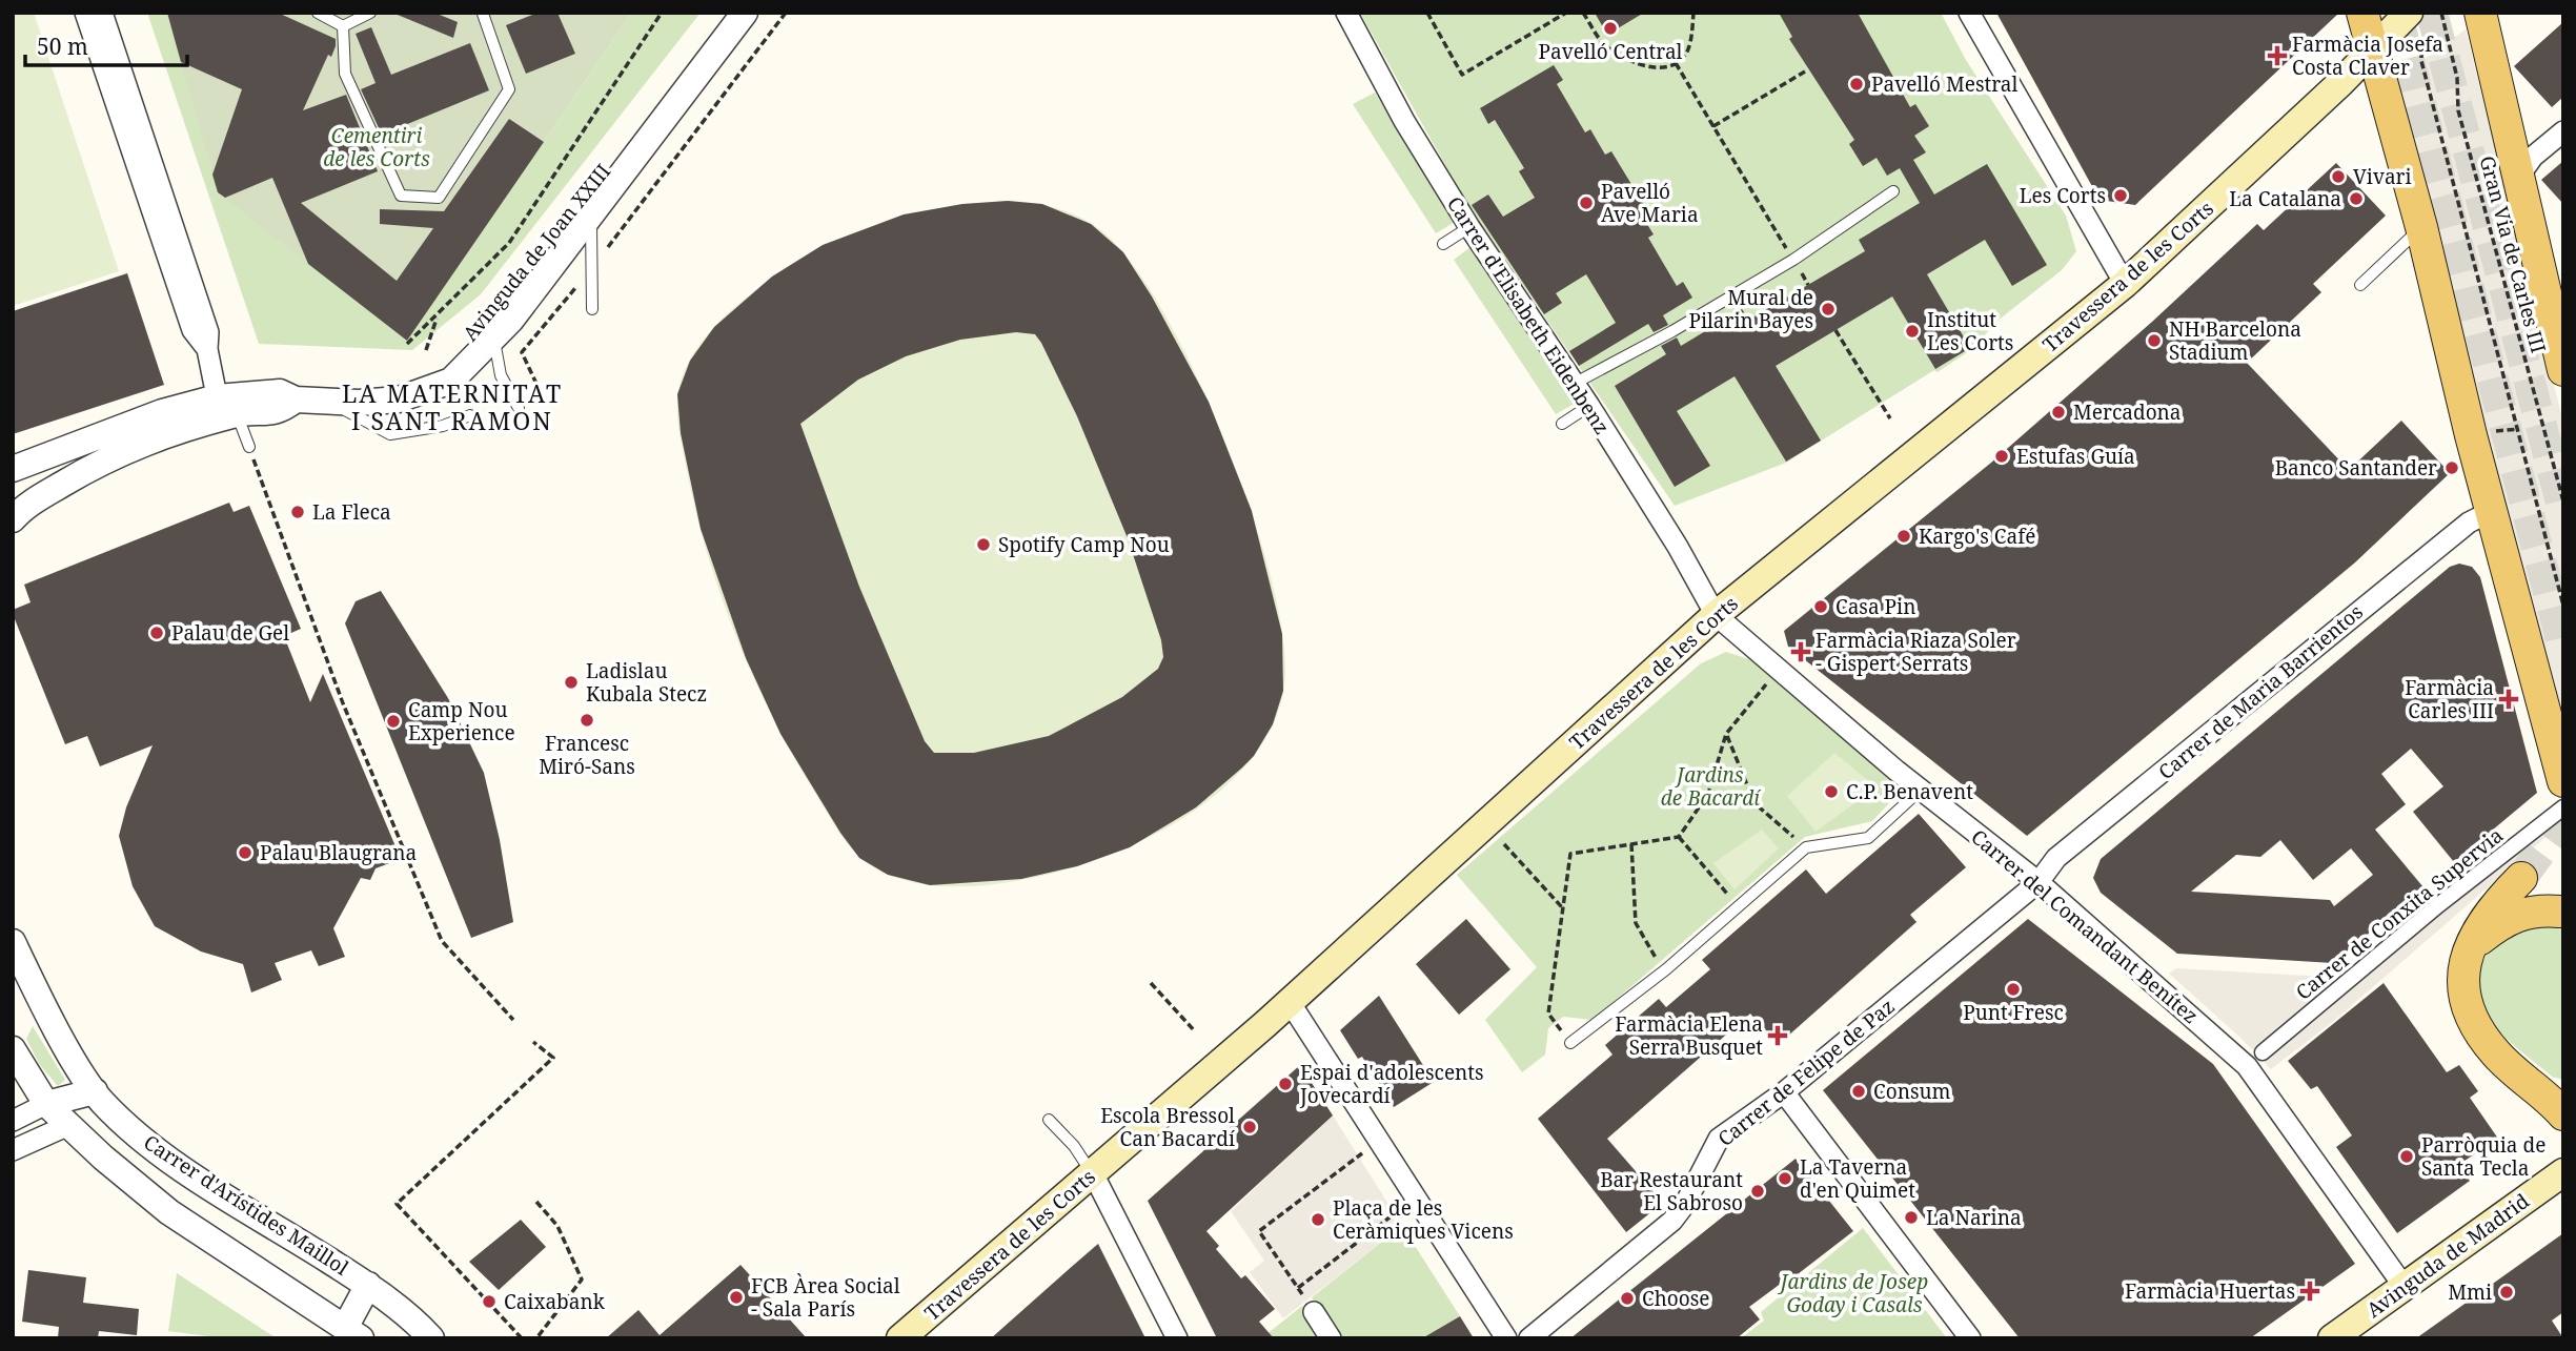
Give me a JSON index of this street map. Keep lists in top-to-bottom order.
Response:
{
  "streets": {
    "main road": ["Travessera de les Corts", "Avinguda de Madrid"],
    "street": [
      "Avinguda de Joan XXIII",
      "Carrer d'Elisabeth Eidenbenz",
      "Carrer de Maria Barrientos",
      "Carrer de Conxita Supervia",
      "Carrer del Comandant Benítez",
      "Carrer de Felipe de Paz",
      "Carrer d'Arístides Maillol"
    ],
    "path": ["Gran Via de Carles III"]
  },
  "crossings": [
    ["Travessera de les Corts", "Carrer d'Elisabeth Eidenbenz"],
    ["Travessera de les Corts", "Carrer del Comandant Benítez"],
    ["Carrer d'Elisabeth Eidenbenz", "Carrer del Comandant Benítez"],
    ["Carrer de Maria Barrientos", "Carrer del Comandant Benítez"],
    ["Carrer de Maria Barrientos", "Carrer de Felipe de Paz"],
    ["Carrer del Comandant Benítez", "Carrer de Felipe de Paz"],
    ["Carrer del Comandant Benítez", "Avinguda de Madrid"]
  ],
  "districts": ["LA MATERNITAT I SANT RAMON"],
  "parks": ["Cementiri de les Corts", "Jardins de Bacardí", "Jardins de Josep Goday i Casals"],
  "places": {
    "other": [
      "Pavelló Central",
      "Pavelló Mestral",
      "Vivari",
      "Les Corts",
      "La Catalana",
      "Pavelló Ave Maria",
      "Mural de Pilarin Bayes",
      "Institut Les Corts",
      "NH Barcelona Stadium",
      "Mercadona",
      "Estufas Guía",
      "Banco Santander",
      "La Fleca",
      "Kargo's Café",
      "Spotify Camp Nou",
      "Casa Pin",
      "Palau de Gel",
      "Ladislau Kubala Stecz",
      "Francesc Miró-Sans",
      "Camp Nou Experience",
      "C.P. Benavent",
      "Palau Blaugrana",
      "Punt Fresc",
      "Espai d'adolescents Jovecardí",
      "Consum",
      "Escola Bressol Can Bacardí",
      "Parròquia de Santa Tecla",
      "La Taverna d'en Quimet",
      "Bar Restaurant El Sabroso",
      "La Narina",
      "Plaça de les Ceràmiques Vicens",
      "Mmi",
      "FCB Àrea Social - Sala París",
      "Choose",
      "Caixabank"
    ],
    "health": [
      "Farmàcia Josefa Costa Claver",
      "Farmàcia Riaza Soler - Gispert Serrats",
      "Farmàcia Carles III",
      "Farmàcia Elena Serra Busquet",
      "Farmàcia Huertas"
    ]
  },
  "scale_bar": "50 m"
}
